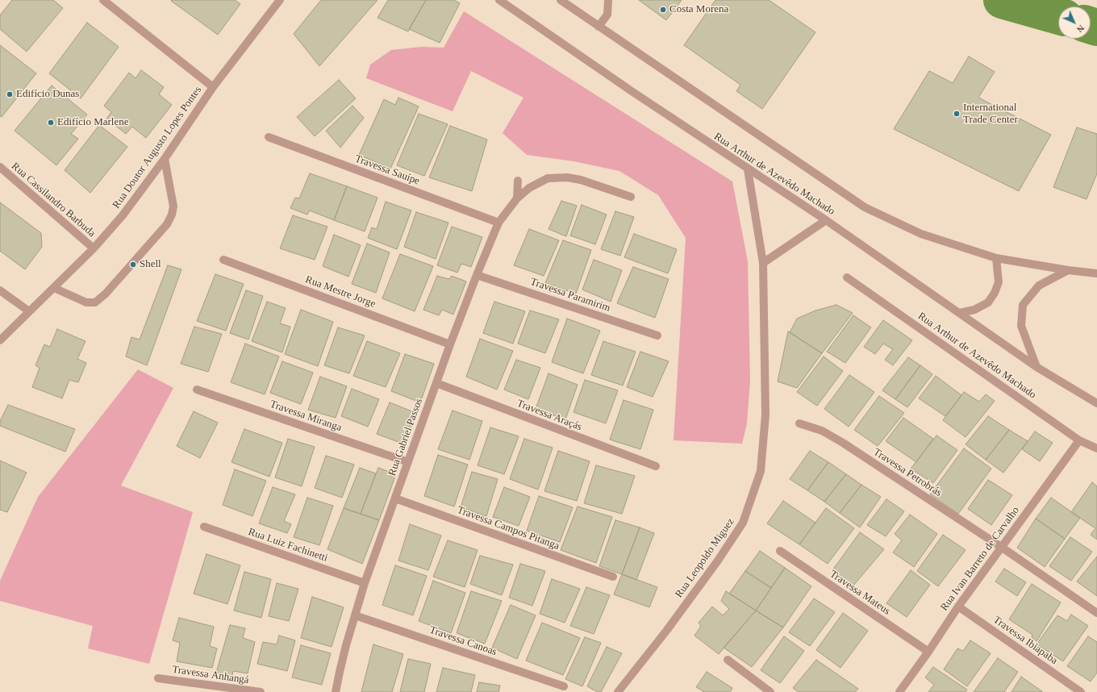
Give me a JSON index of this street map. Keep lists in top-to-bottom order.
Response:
{
  "streets": {
    "street": [
      "Rua Doutor Augusto Lopes Pontes",
      "Travessa Sauípe",
      "Rua Arthur de Azevêdo Machado",
      "Rua Cassilandro Barbuda",
      "Rua Mestre Jorge",
      "Travessa Paramirim",
      "Travessa Araçás",
      "Travessa Miranga",
      "Rua Gabriel Passos",
      "Travessa Petrobrás",
      "Travessa Campos Pitanga",
      "Rua Luiz Fachinetti",
      "Rua Leopoldo Miguez",
      "Rua Ivan Barreto de Carvalho",
      "Travessa Mateus",
      "Travessa Ibiapaba",
      "Travessa Canoas",
      "Travessa Anhangá"
    ]
  },
  "crossings": [
    ["Rua Doutor Augusto Lopes Pontes", "Rua Cassilandro Barbuda"],
    ["Travessa Sauípe", "Rua Gabriel Passos"],
    ["Rua Arthur de Azevêdo Machado", "Rua Leopoldo Miguez"],
    ["Rua Arthur de Azevêdo Machado", "Rua Ivan Barreto de Carvalho"],
    ["Rua Mestre Jorge", "Rua Gabriel Passos"],
    ["Travessa Paramirim", "Rua Gabriel Passos"],
    ["Travessa Araçás", "Rua Gabriel Passos"],
    ["Travessa Miranga", "Rua Gabriel Passos"],
    ["Rua Gabriel Passos", "Travessa Campos Pitanga"],
    ["Rua Gabriel Passos", "Rua Luiz Fachinetti"],
    ["Rua Gabriel Passos", "Travessa Canoas"],
    ["Travessa Petrobrás", "Rua Ivan Barreto de Carvalho"],
    ["Rua Ivan Barreto de Carvalho", "Travessa Mateus"],
    ["Rua Ivan Barreto de Carvalho", "Travessa Ibiapaba"]
  ],
  "places": [
    "Costa Morena",
    "Edifício Dunas",
    "International Trade Center",
    "Edifício Marlene",
    "Shell"
  ],
  "north": "bottom right"
}
